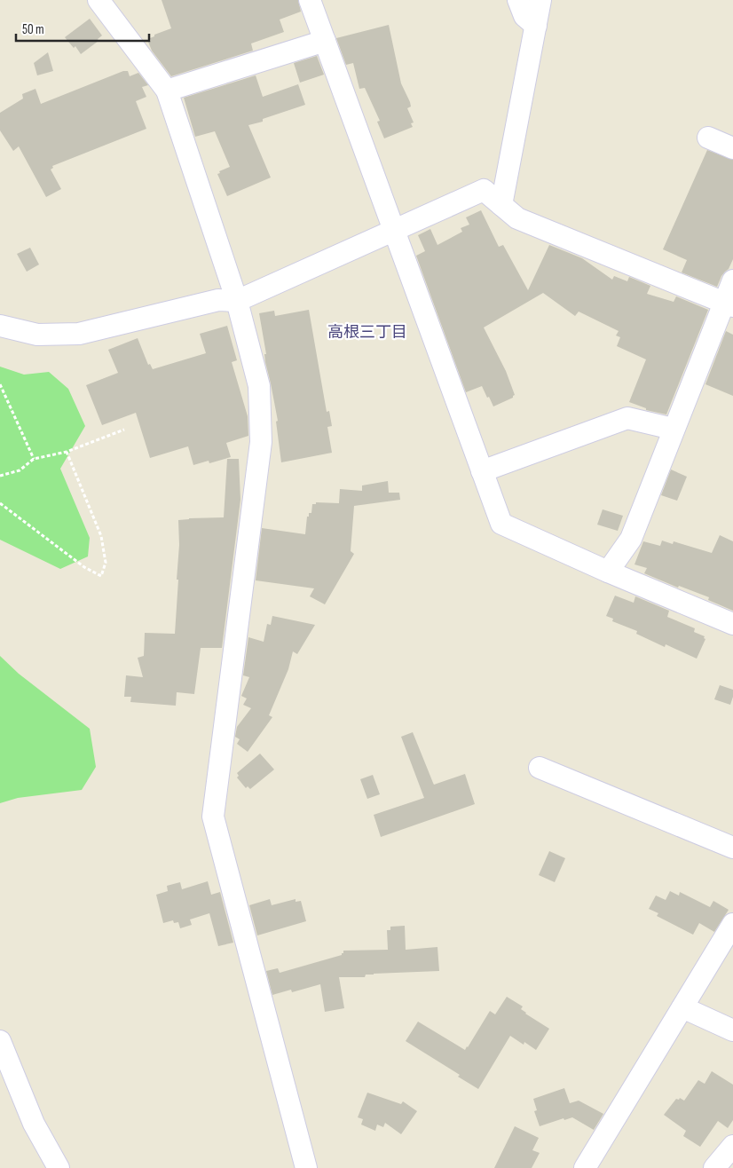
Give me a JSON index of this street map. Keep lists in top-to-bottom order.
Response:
{
  "districts": ["高根三丁目"],
  "scale_bar": "50 m"
}
